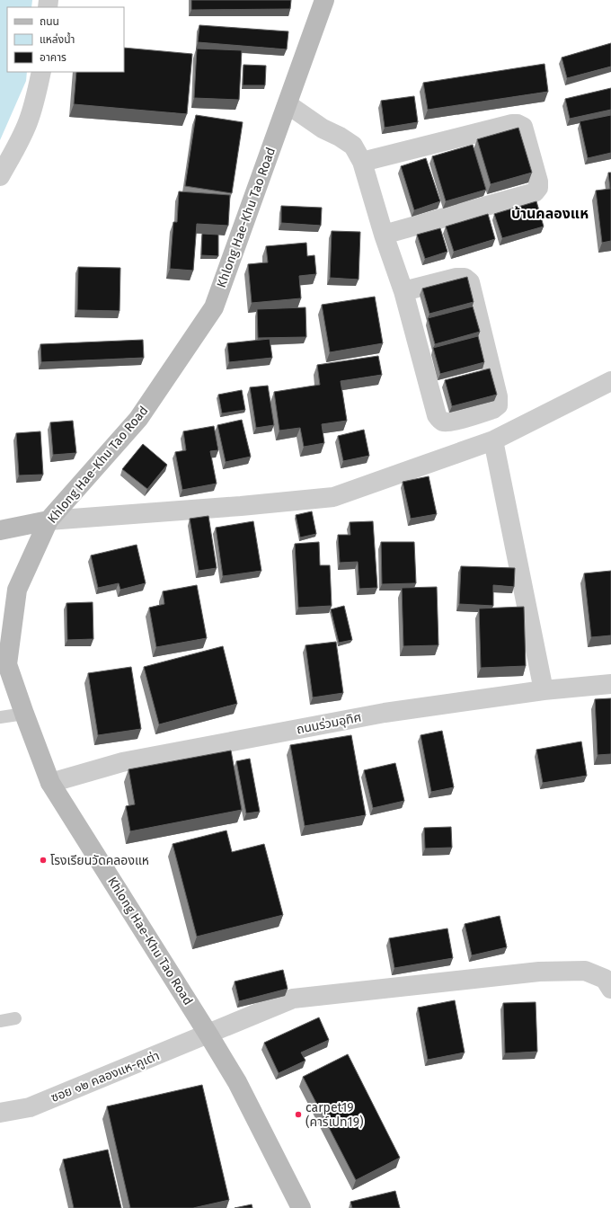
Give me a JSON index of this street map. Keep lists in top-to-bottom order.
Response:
{
  "streets": {
    "street": ["Khlong Hae-Khu Tao Road", "ถนนร่วมอุทิศ", "ซอย ๑๒ คลองแห-คูเต่า"]
  },
  "crossings": [
    ["Khlong Hae-Khu Tao Road", "ถนนร่วมอุทิศ"],
    ["Khlong Hae-Khu Tao Road", "ซอย ๑๒ คลองแห-คูเต่า"]
  ],
  "districts": ["บ้านคลองแห"],
  "places": ["โรงเรียนวัดคลองแห", "carpet19 (คาร์เปท19)"],
  "legend": ["ถนน", "แหล่งน้ำ", "อาคาร"]
}
